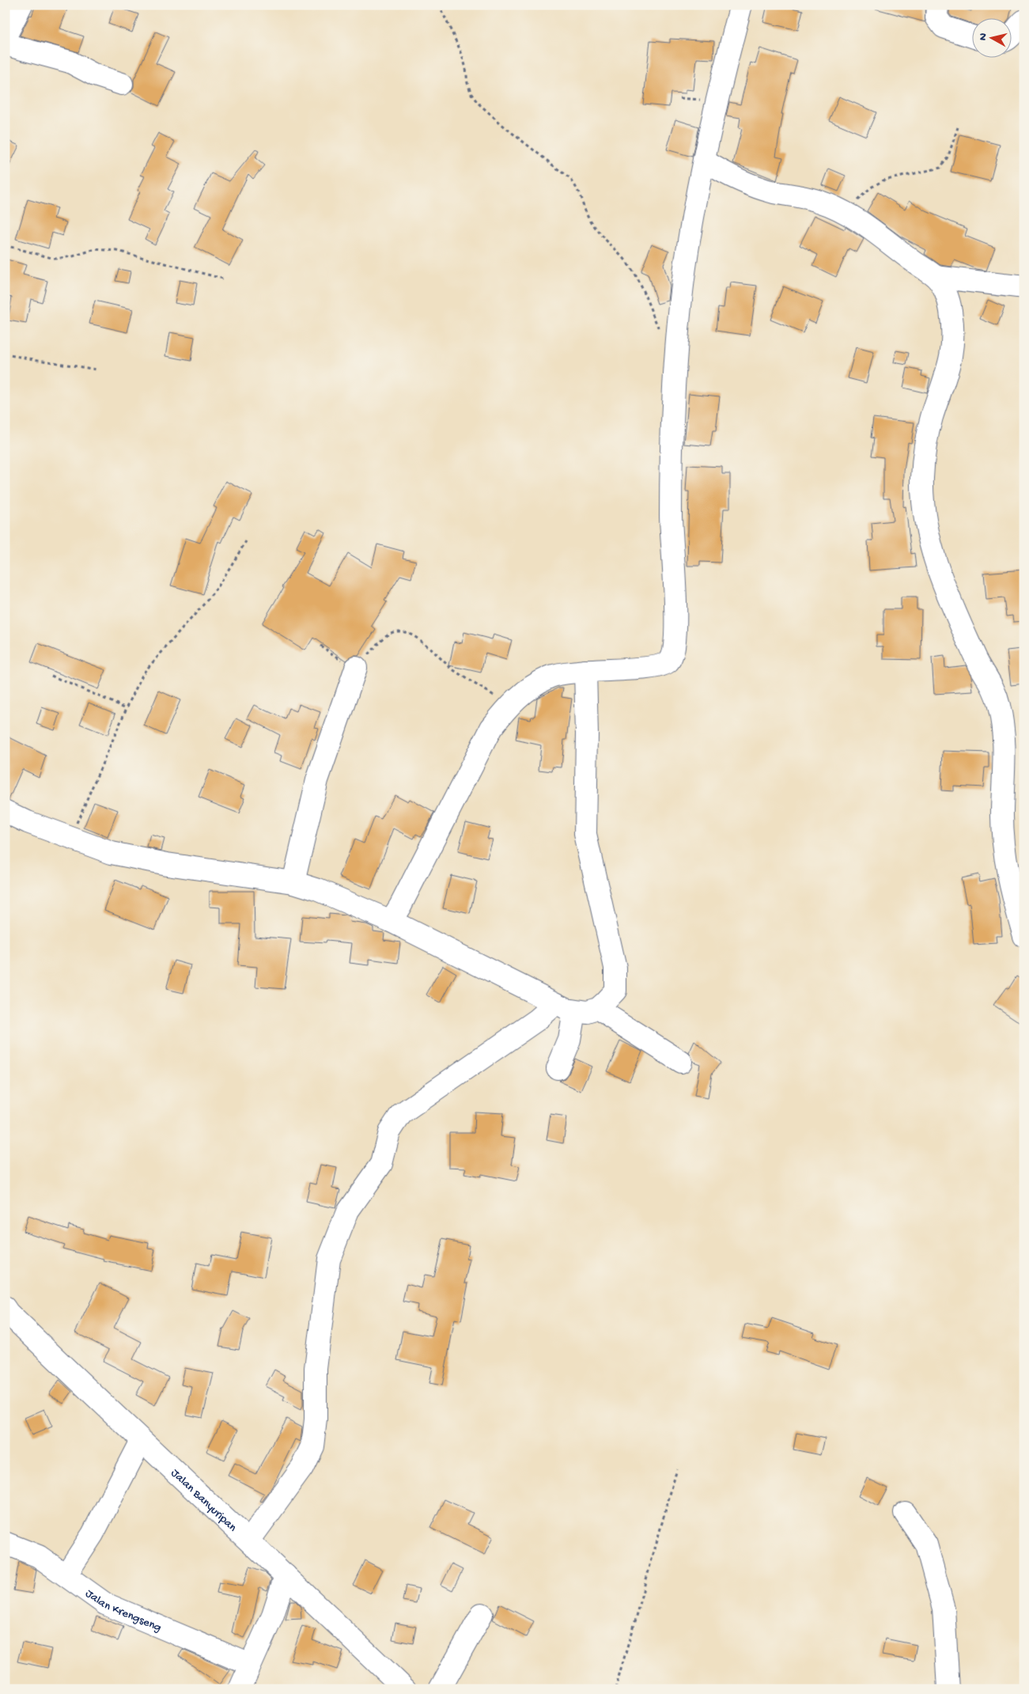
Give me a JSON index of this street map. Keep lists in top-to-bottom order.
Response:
{
  "streets": {
    "street": ["Jalan Banyuripan", "Jalan Krengseng"]
  },
  "north": "left"
}
